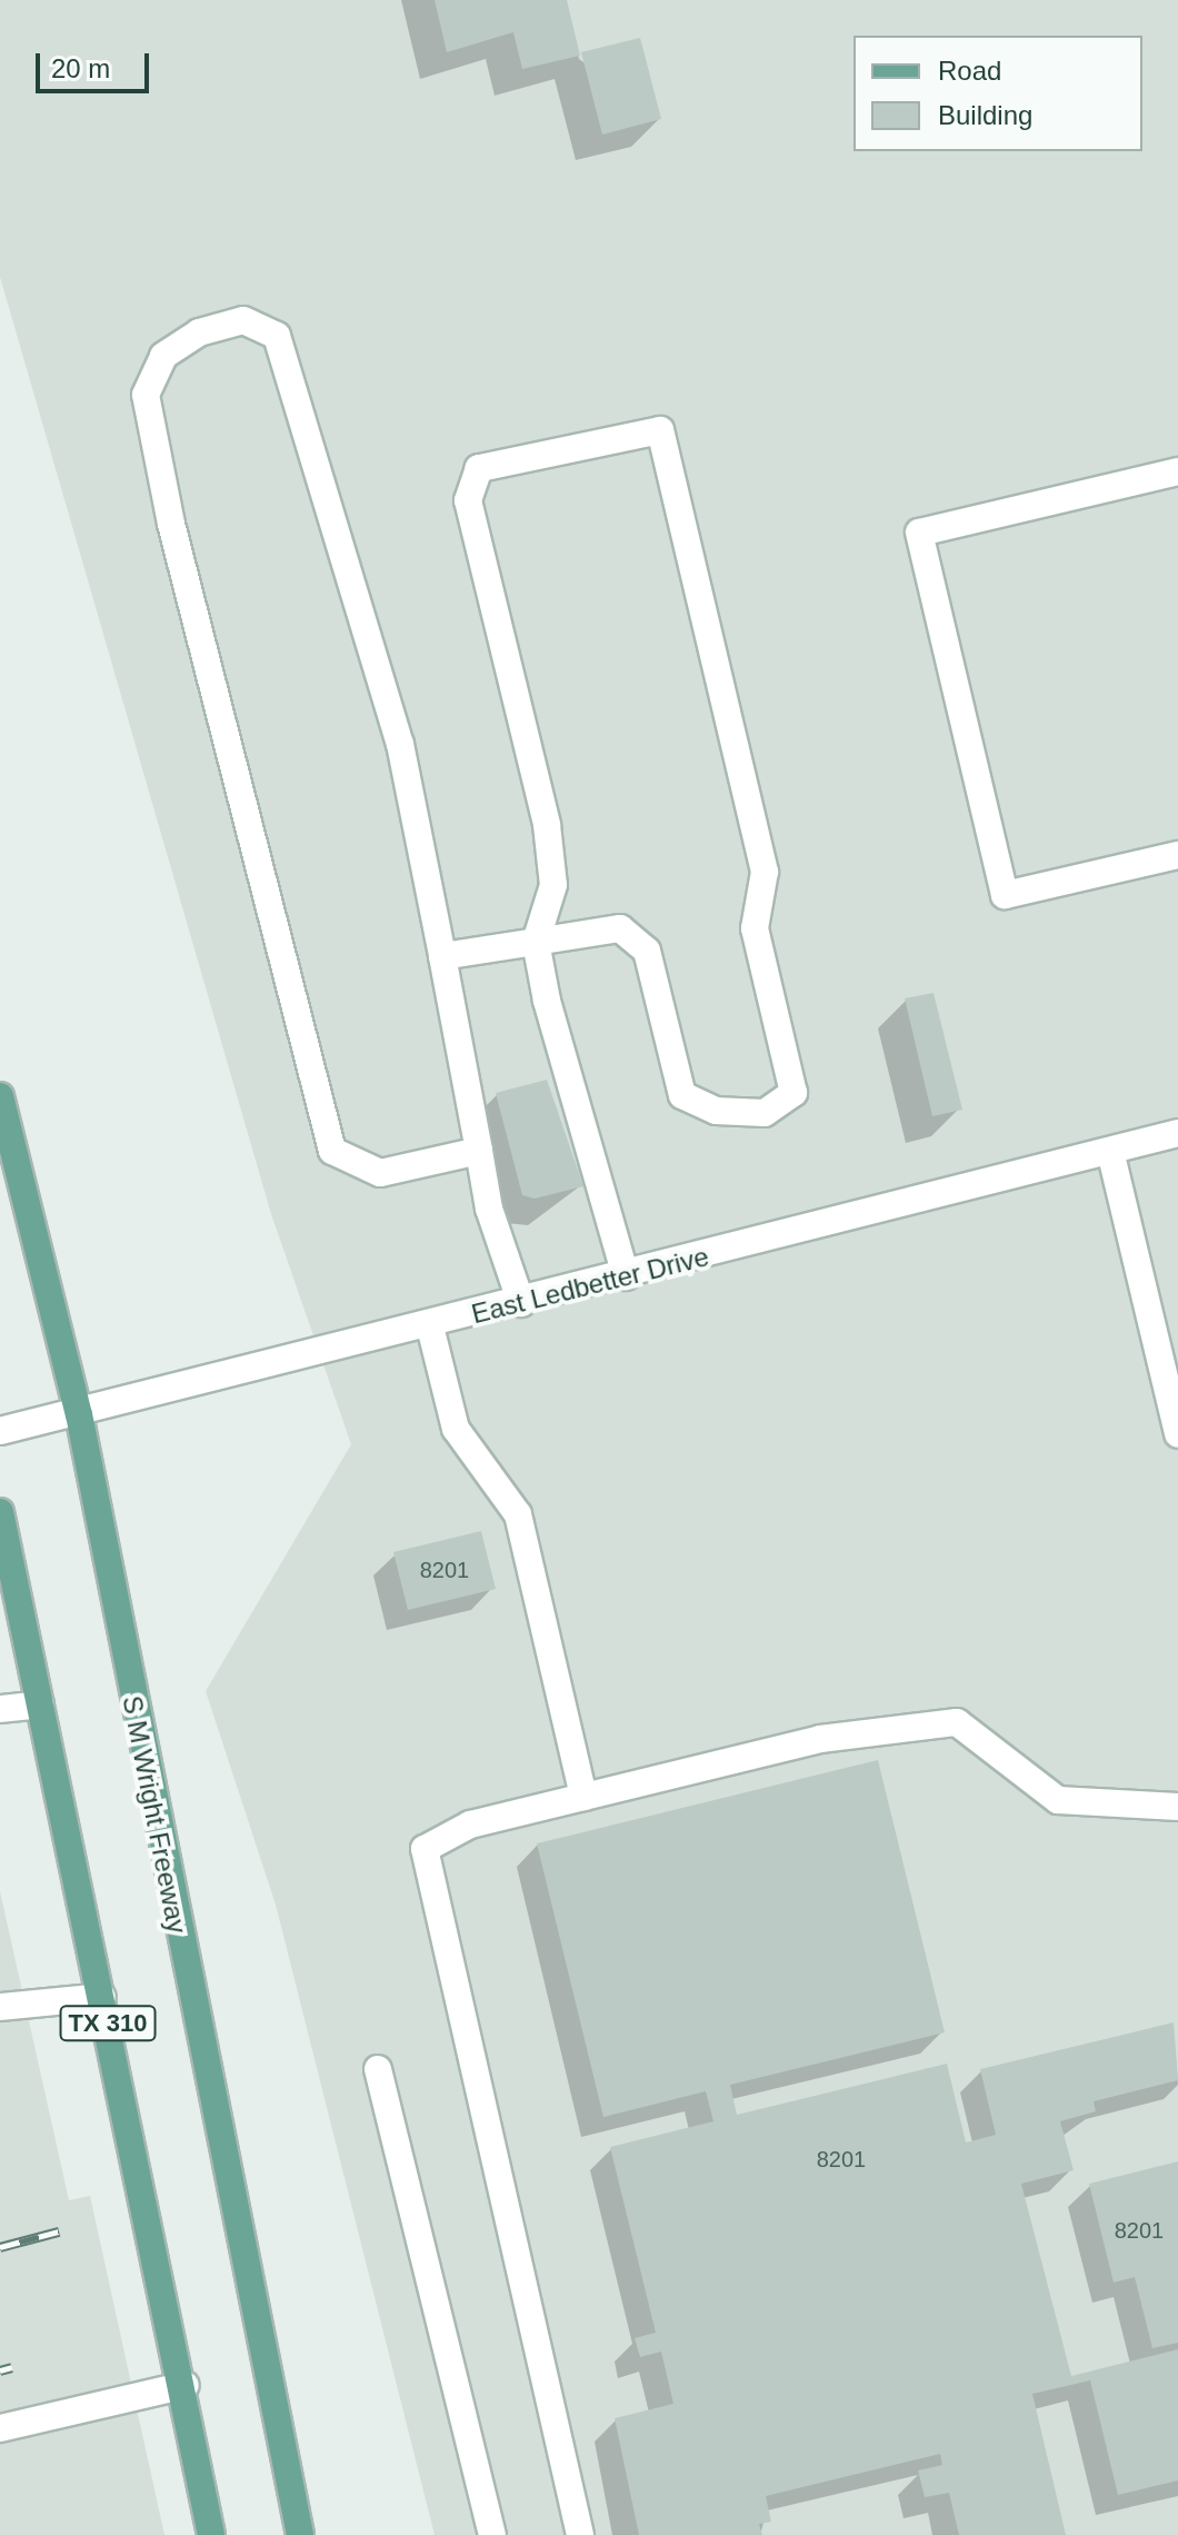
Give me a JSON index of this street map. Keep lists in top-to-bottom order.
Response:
{
  "streets": {
    "main road": ["S M Wright Freeway", "TX 310"],
    "street": ["East Ledbetter Drive"]
  },
  "crossings": [
    ["East Ledbetter Drive", "S M Wright Freeway"]
  ],
  "house_numbers": ["8201", "8201", "8201"],
  "legend": ["Road", "Building"],
  "scale_bar": "20 m"
}
